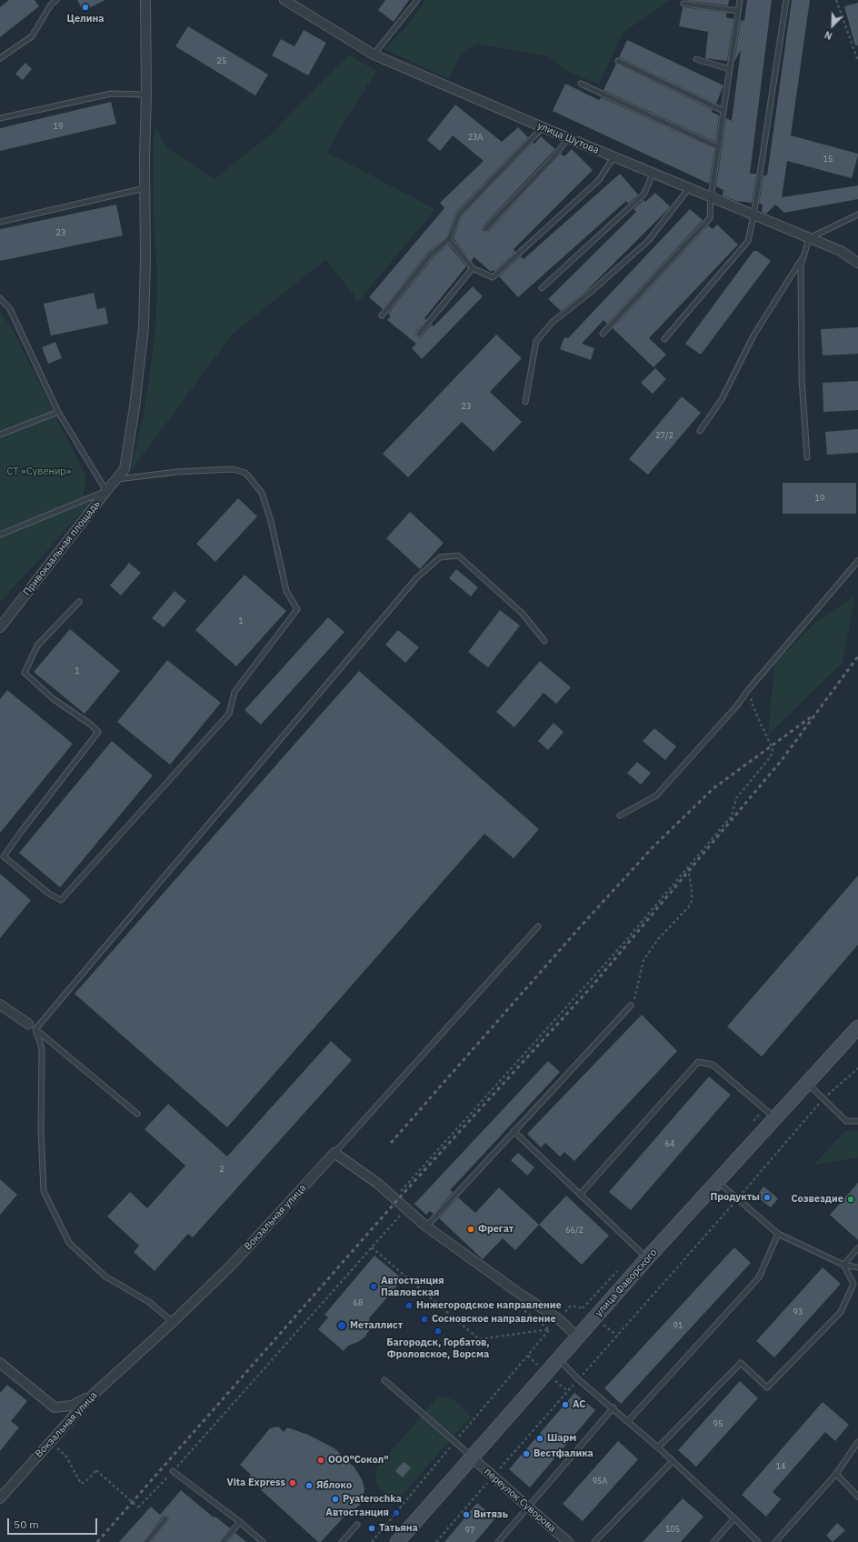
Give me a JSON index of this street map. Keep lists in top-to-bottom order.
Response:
{
  "streets": {
    "street": [
      "улица Шутова",
      "Привокзальная площадь",
      "Вокзальная улица",
      "улица Фаворского",
      "переулок Суворова"
    ]
  },
  "crossings": [
    ["улица Фаворского", "переулок Суворова"]
  ],
  "parks": ["СТ «Сувенир»"],
  "places": [
    "Целина",
    "Продукты",
    "Созвездие",
    "Фрегат",
    "Автостанция Павловская",
    "Нижегородское направление",
    "Сосновское направление",
    "Металлист",
    "Багородск, Горбатов, Фроловское, Ворсма",
    "АС",
    "Шарм",
    "Вестфалика",
    "ООО\"Сокол\"",
    "Vita Express",
    "Яблоко",
    "Pyaterochka",
    "Автостанция",
    "Витязь",
    "Татьяна"
  ],
  "house_numbers": [
    "25",
    "19",
    "23А",
    "15",
    "23",
    "23",
    "27/2",
    "19",
    "1",
    "1",
    "64",
    "2",
    "66/2",
    "68",
    "93",
    "91",
    "95",
    "14",
    "95А",
    "105",
    "97"
  ],
  "scale_bar": "50 m",
  "north": "bottom left"
}
